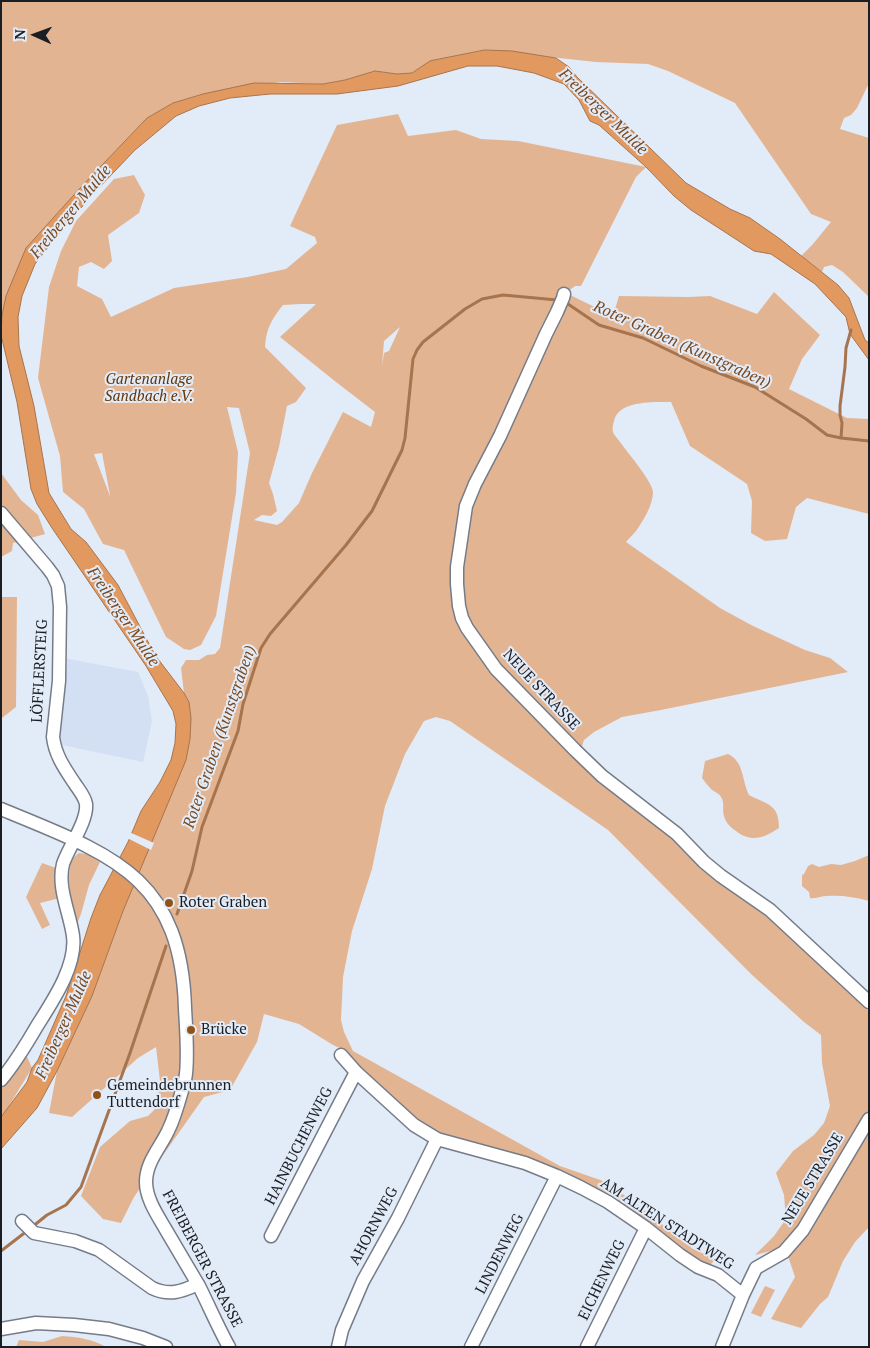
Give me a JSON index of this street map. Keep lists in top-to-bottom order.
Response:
{
  "streets": {
    "street": [
      "LÖFFLERSTEIG",
      "NEUE STRASSE",
      "HAINBUCHENWEG",
      "AM ALTEN STADTWEG",
      "AHORNWEG",
      "LINDENWEG",
      "FREIBERGER STRASSE",
      "EICHENWEG"
    ]
  },
  "crossings": [
    ["LÖFFLERSTEIG", "FREIBERGER STRASSE"],
    ["NEUE STRASSE", "AM ALTEN STADTWEG"],
    ["HAINBUCHENWEG", "AM ALTEN STADTWEG"],
    ["AM ALTEN STADTWEG", "AHORNWEG"],
    ["AM ALTEN STADTWEG", "LINDENWEG"],
    ["AM ALTEN STADTWEG", "EICHENWEG"]
  ],
  "water": ["Freiberger Mulde", "Roter Graben (Kunstgraben)"],
  "parks": ["Gartenanlage Sandbach e.V."],
  "places": ["Roter Graben", "Brücke", "Gemeindebrunnen Tuttendorf"],
  "north": "left"
}
